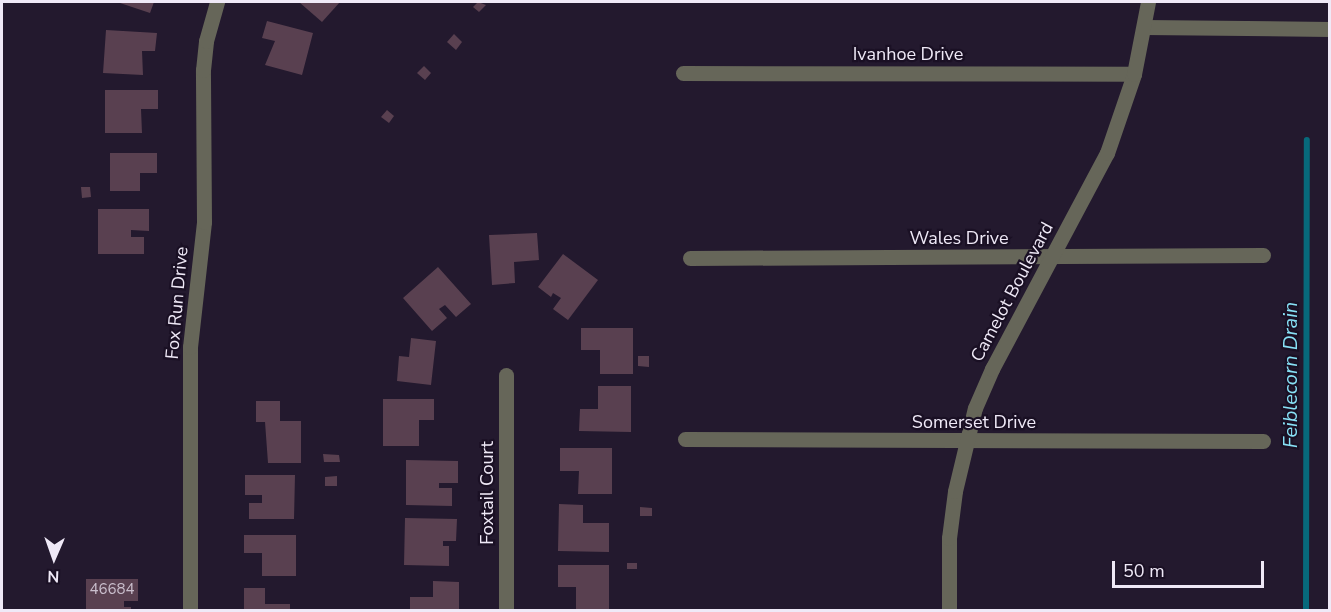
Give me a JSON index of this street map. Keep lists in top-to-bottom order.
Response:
{
  "streets": {
    "street": [
      "Ivanhoe Drive",
      "Wales Drive",
      "Camelot Boulevard",
      "Fox Run Drive",
      "Somerset Drive",
      "Foxtail Court"
    ]
  },
  "crossings": [
    ["Ivanhoe Drive", "Camelot Boulevard"],
    ["Wales Drive", "Camelot Boulevard"],
    ["Camelot Boulevard", "Somerset Drive"]
  ],
  "water": ["Feiblecorn Drain"],
  "house_numbers": ["46684"],
  "scale_bar": "50 m",
  "north": "bottom"
}
